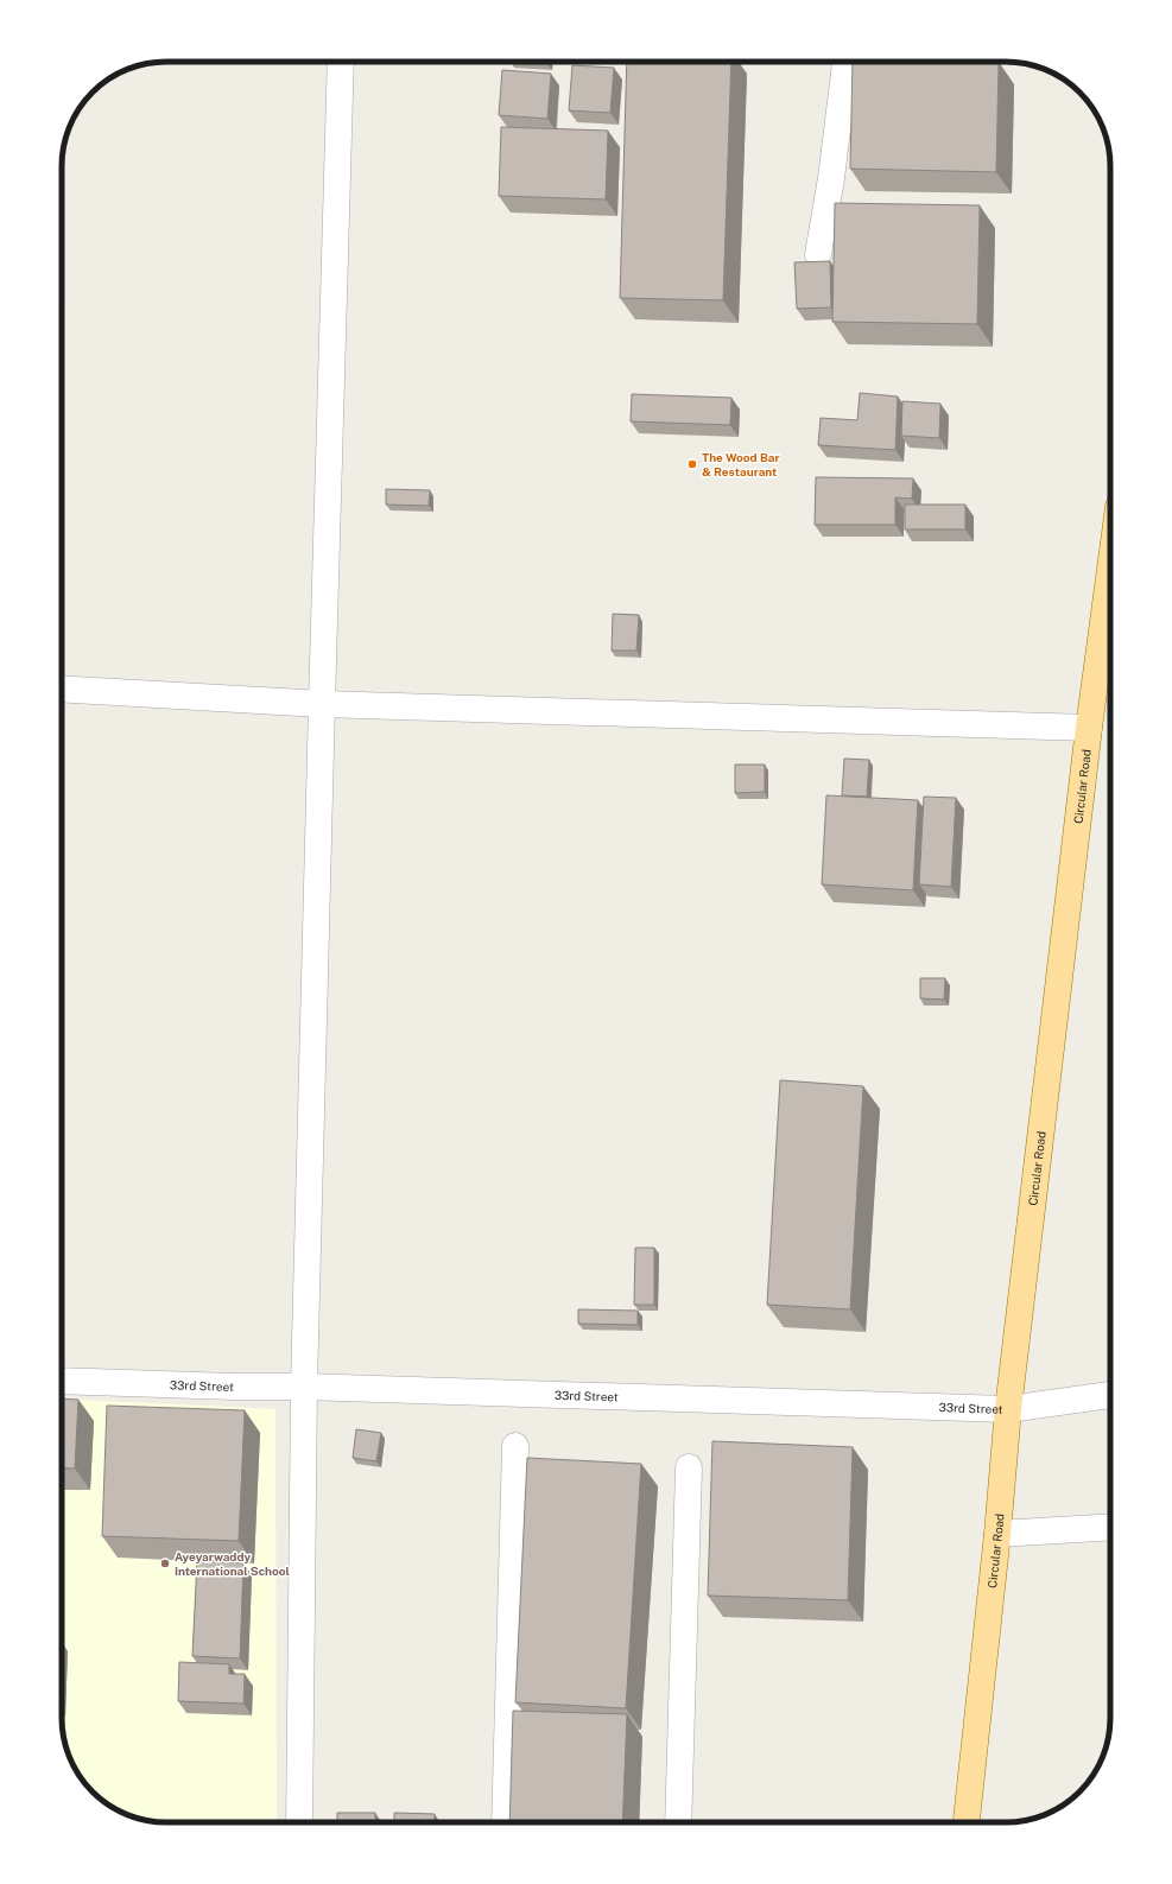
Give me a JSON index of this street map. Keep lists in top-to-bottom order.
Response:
{
  "streets": {
    "main road": ["Circular Road"],
    "street": ["33rd Street"]
  },
  "crossings": [
    ["Circular Road", "33rd Street"]
  ],
  "places": ["The Wood Bar & Restaurant", "Ayeyarwaddy International School"]
}
